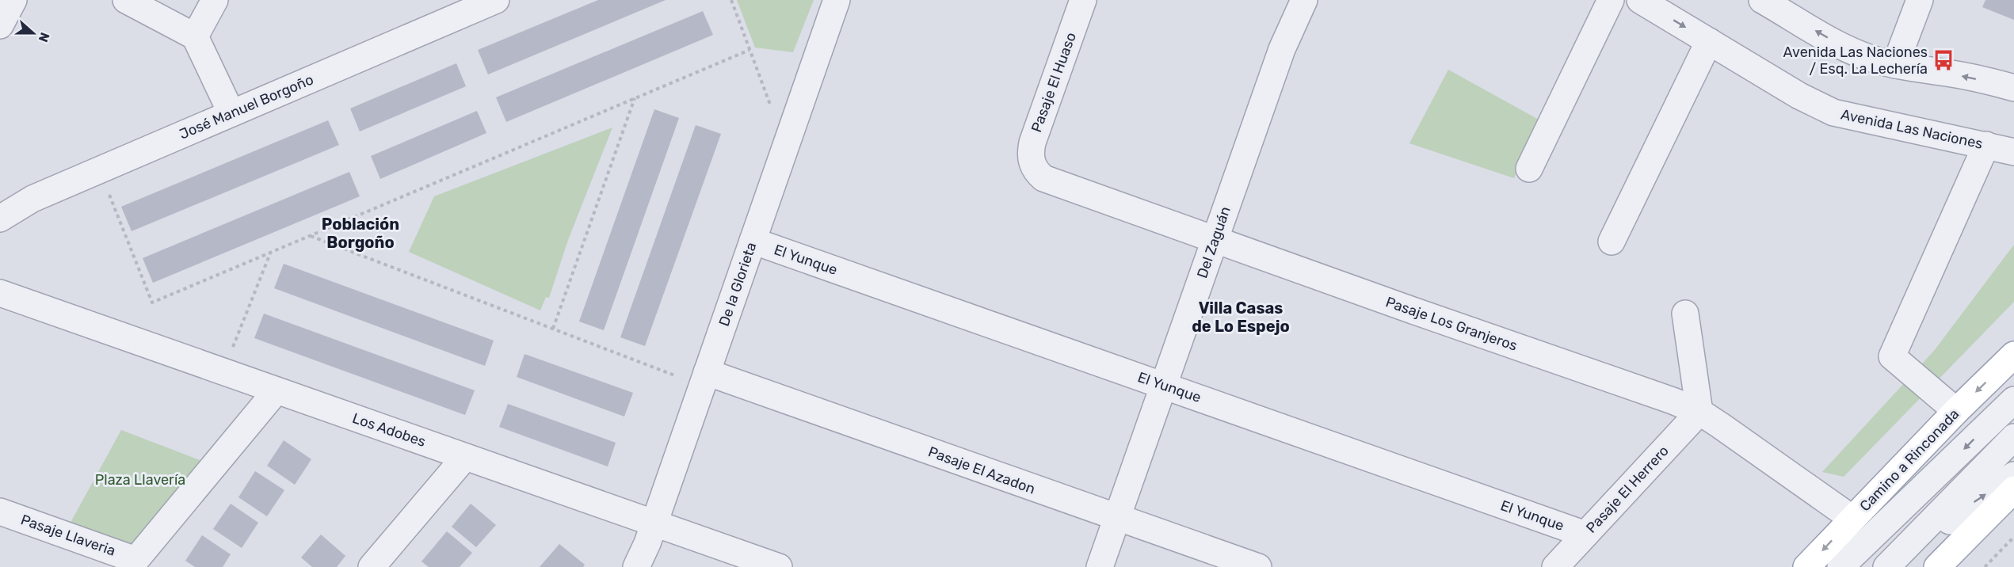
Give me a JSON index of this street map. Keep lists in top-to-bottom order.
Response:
{
  "streets": {
    "main road": ["Camino a Rinconada"],
    "street": [
      "Pasaje El Huaso",
      "José Manuel Borgoño",
      "Avenida Las Naciones",
      "Del Zaguán",
      "El Yunque",
      "De la Glorieta",
      "Pasaje Los Granjeros",
      "Los Adobes",
      "Pasaje El Azadon",
      "Pasaje El Herrero",
      "Pasaje Llaveria"
    ]
  },
  "crossings": [
    ["Pasaje El Huaso", "Pasaje Los Granjeros"],
    ["Del Zaguán", "El Yunque"],
    ["Del Zaguán", "Pasaje Los Granjeros"],
    ["Del Zaguán", "Pasaje El Azadon"],
    ["El Yunque", "De la Glorieta"],
    ["El Yunque", "Pasaje El Herrero"],
    ["De la Glorieta", "Los Adobes"],
    ["De la Glorieta", "Pasaje El Azadon"],
    ["Pasaje Los Granjeros", "Camino a Rinconada"],
    ["Pasaje Los Granjeros", "Pasaje El Herrero"]
  ],
  "one_way": ["Camino a Rinconada"],
  "districts": ["Población Borgoño", "Villa Casas de Lo Espejo"],
  "parks": ["Plaza Llavería"],
  "places": {
    "bus stop": ["Avenida Las Naciones / Esq. La Lechería"]
  },
  "north": "right"
}
